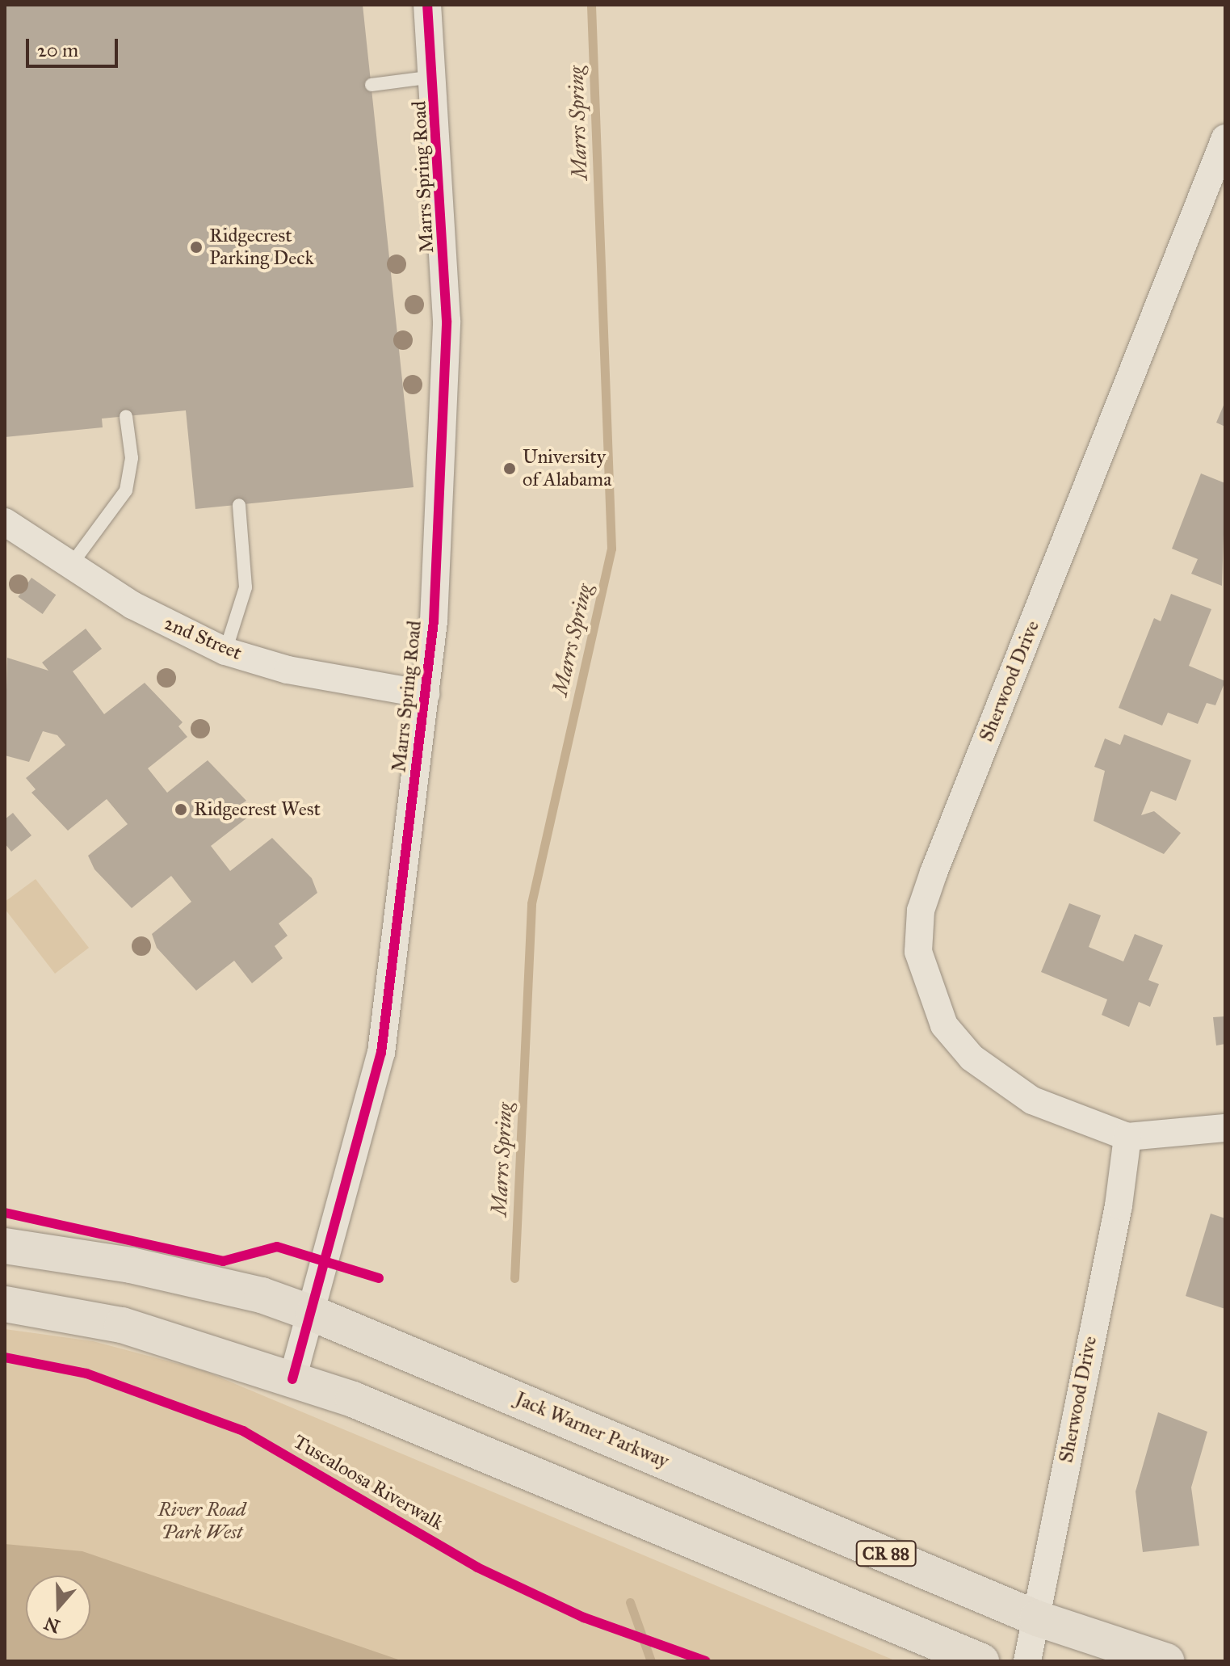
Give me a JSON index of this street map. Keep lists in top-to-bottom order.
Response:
{
  "streets": {
    "main road": ["Jack Warner Parkway", "CR 88"],
    "street": ["Marrs Spring Road", "2nd Street", "Sherwood Drive"],
    "cycle path": ["Tuscaloosa Riverwalk"]
  },
  "crossings": [
    ["Marrs Spring Road", "2nd Street"],
    ["Marrs Spring Road", "Jack Warner Parkway"],
    ["Sherwood Drive", "Jack Warner Parkway"]
  ],
  "water": ["Marrs Spring"],
  "parks": ["River Road Park West"],
  "places": ["Ridgecrest Parking Deck", "University of Alabama", "Ridgecrest West"],
  "scale_bar": "20 m",
  "north": "bottom"
}
